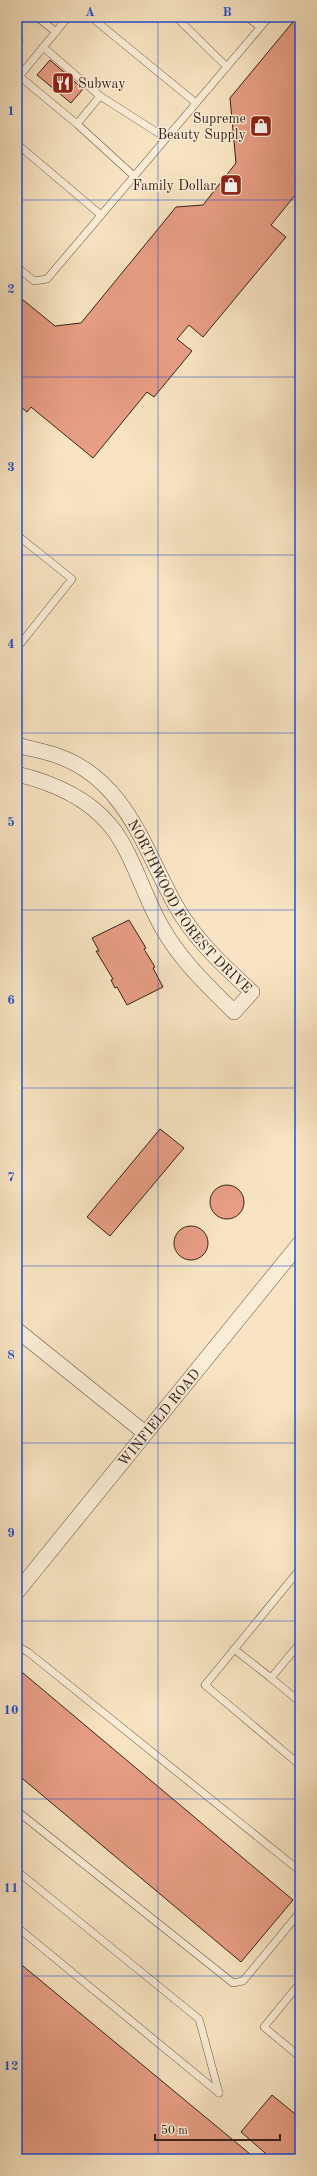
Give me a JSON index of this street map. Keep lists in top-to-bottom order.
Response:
{
  "streets": {
    "street": ["NORTHWOOD FOREST DRIVE", "WINFIELD ROAD"]
  },
  "places": {
    "restaurant": ["Subway"],
    "shop": ["Supreme Beauty Supply", "Family Dollar"]
  },
  "scale_bar": "50 m",
  "grid": {
    "columns": ["A", "B"],
    "rows": [
      "1",
      "2",
      "3",
      "4",
      "5",
      "6",
      "7",
      "8",
      "9",
      "10",
      "11",
      "12"
    ]
  }
}
